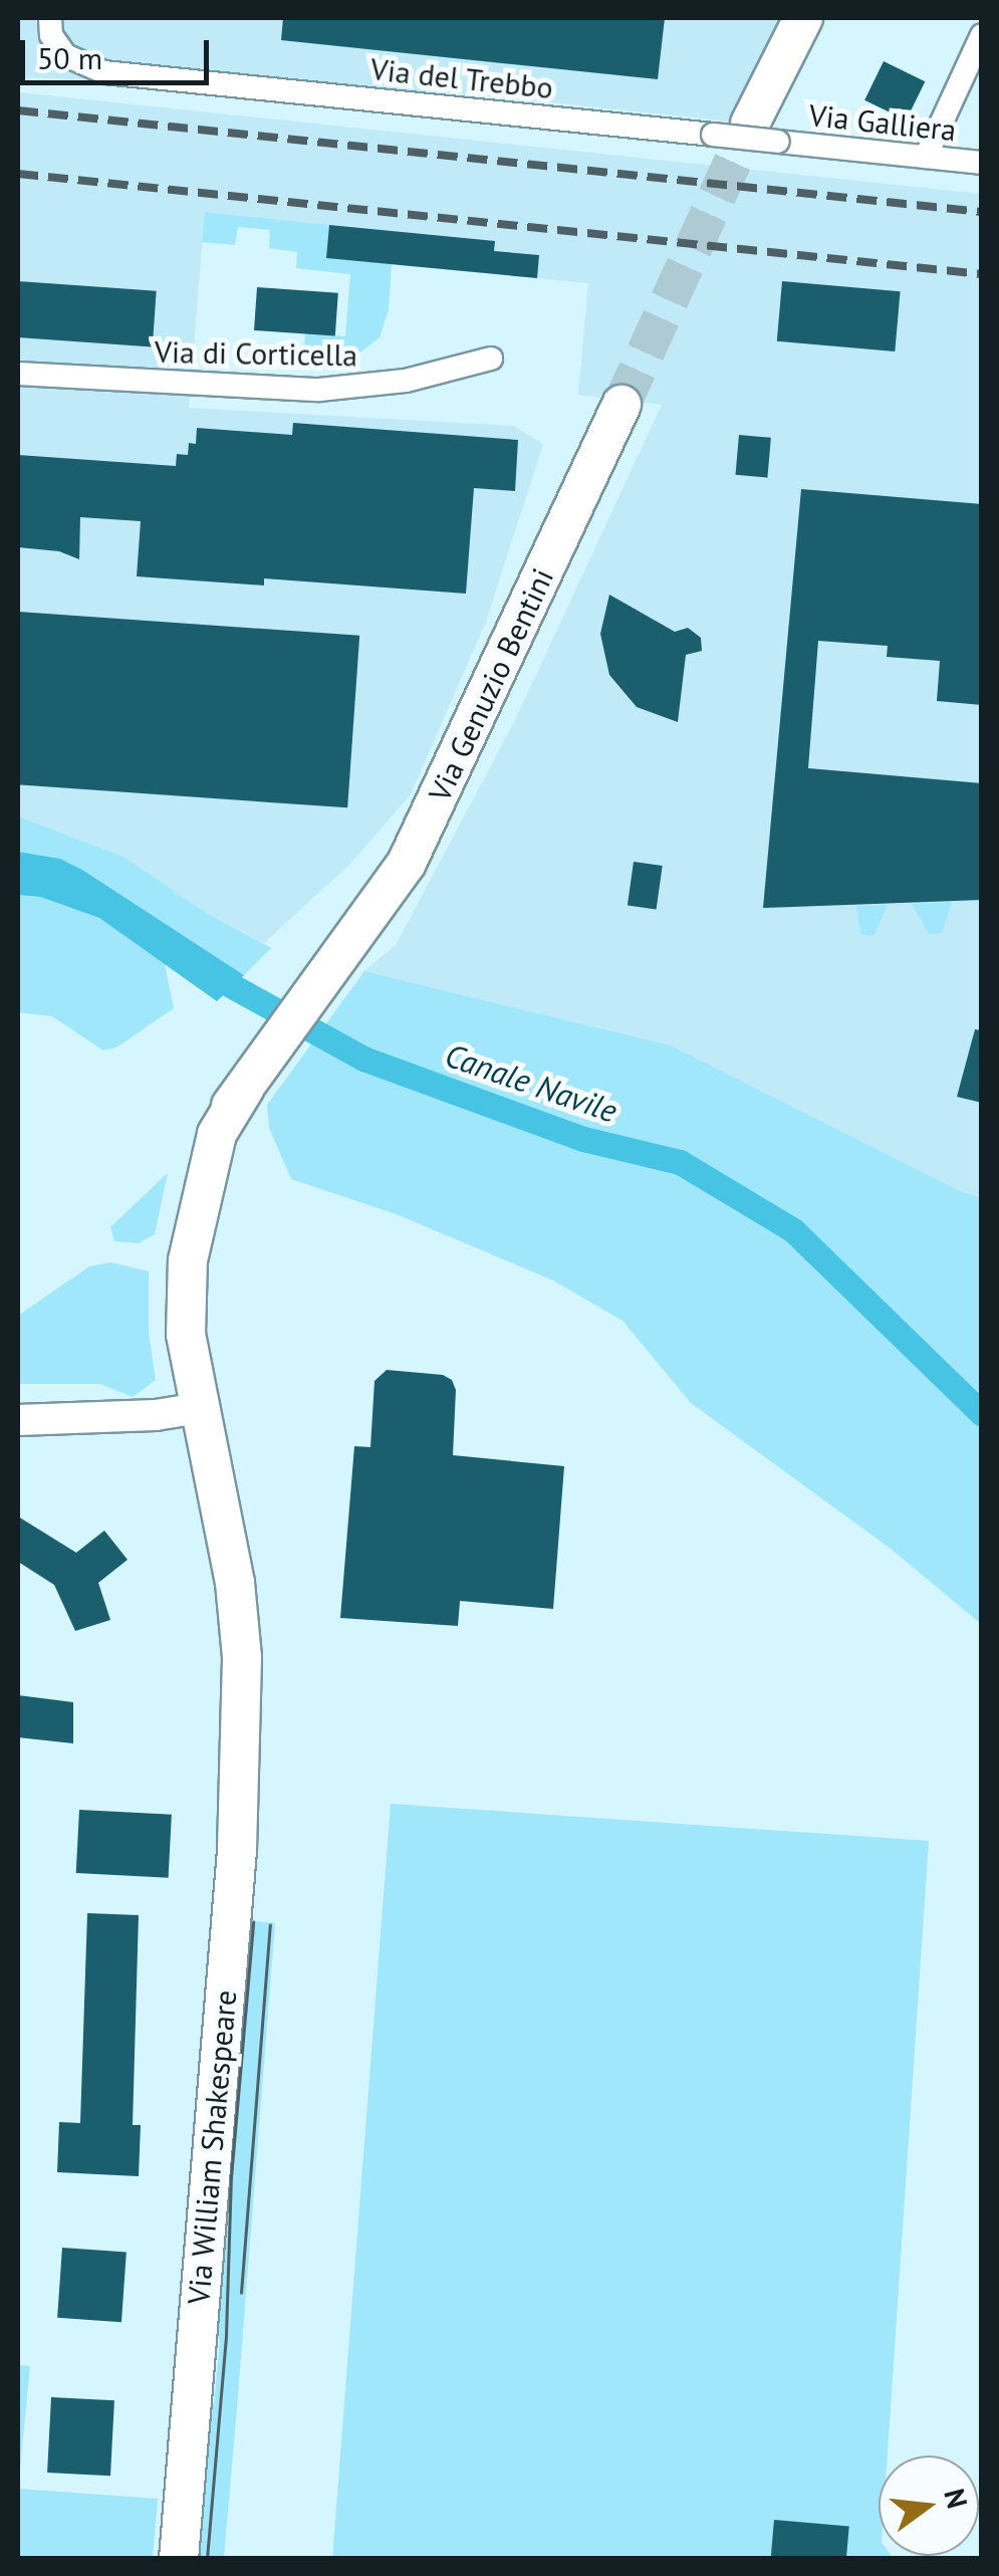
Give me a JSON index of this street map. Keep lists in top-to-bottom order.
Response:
{
  "streets": {
    "main road": ["Via Genuzio Bentini", "Via William Shakespeare"],
    "street": ["Via del Trebbo", "Via Galliera", "Via di Corticella"]
  },
  "crossings": [
    ["Via del Trebbo", "Via Galliera"],
    ["Via Genuzio Bentini", "Via William Shakespeare"]
  ],
  "water": ["Canale Navile"],
  "scale_bar": "50 m",
  "north": "right"
}
